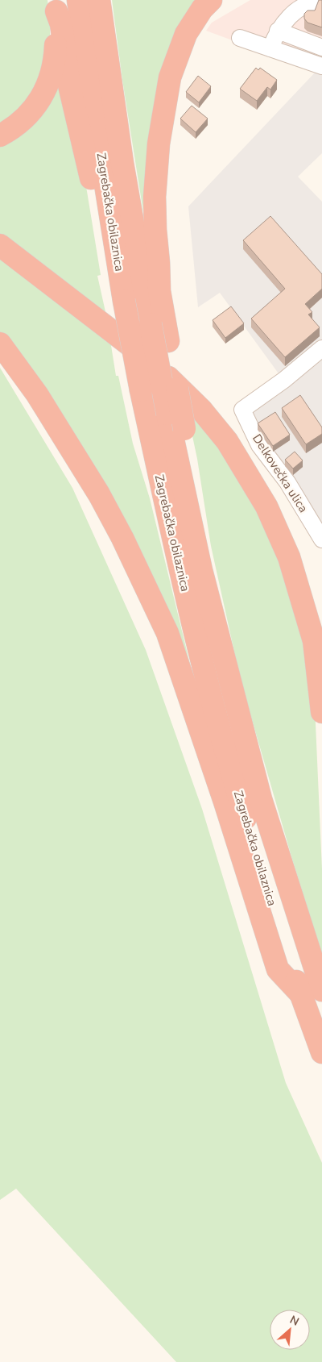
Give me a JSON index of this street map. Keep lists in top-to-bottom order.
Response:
{
  "streets": {
    "highway": ["Zagrebačka obilaznica"],
    "street": ["Delkovečka ulica"]
  },
  "north": "top right"
}
